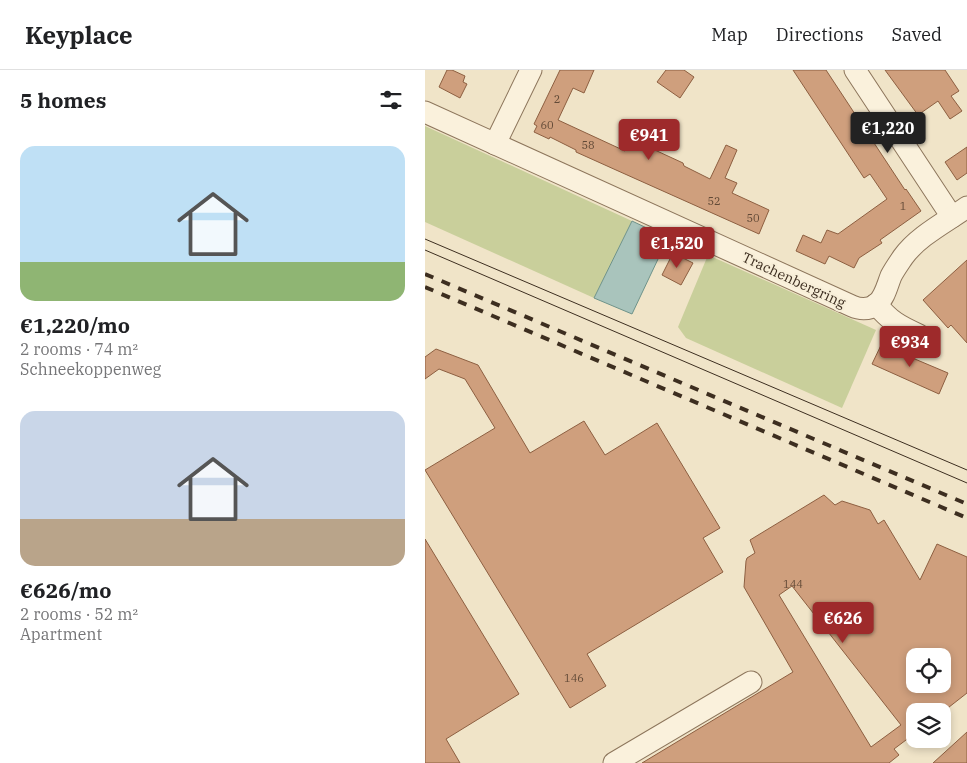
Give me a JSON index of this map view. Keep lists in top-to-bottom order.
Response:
{
  "streets": {
    "street": ["Trachenbergring"]
  },
  "house_numbers": [
    "2",
    "60",
    "58",
    "52",
    "1",
    "50",
    "144",
    "146"
  ],
  "page": {
    "header": "Keyplace",
    "nav": ["Map", "Directions", "Saved"],
    "heading": "5 homes",
    "price": [
      "€1,220",
      "€941",
      "€1,520",
      "€934",
      "€626"
    ],
    "list": [
      {
        "name": "€1,220/mo",
        "note": "2 rooms · 74 m² · Schneekoppenweg"
      },
      {
        "name": "€626/mo",
        "note": "2 rooms · 52 m² · Apartment"
      }
    ]
  }
}
